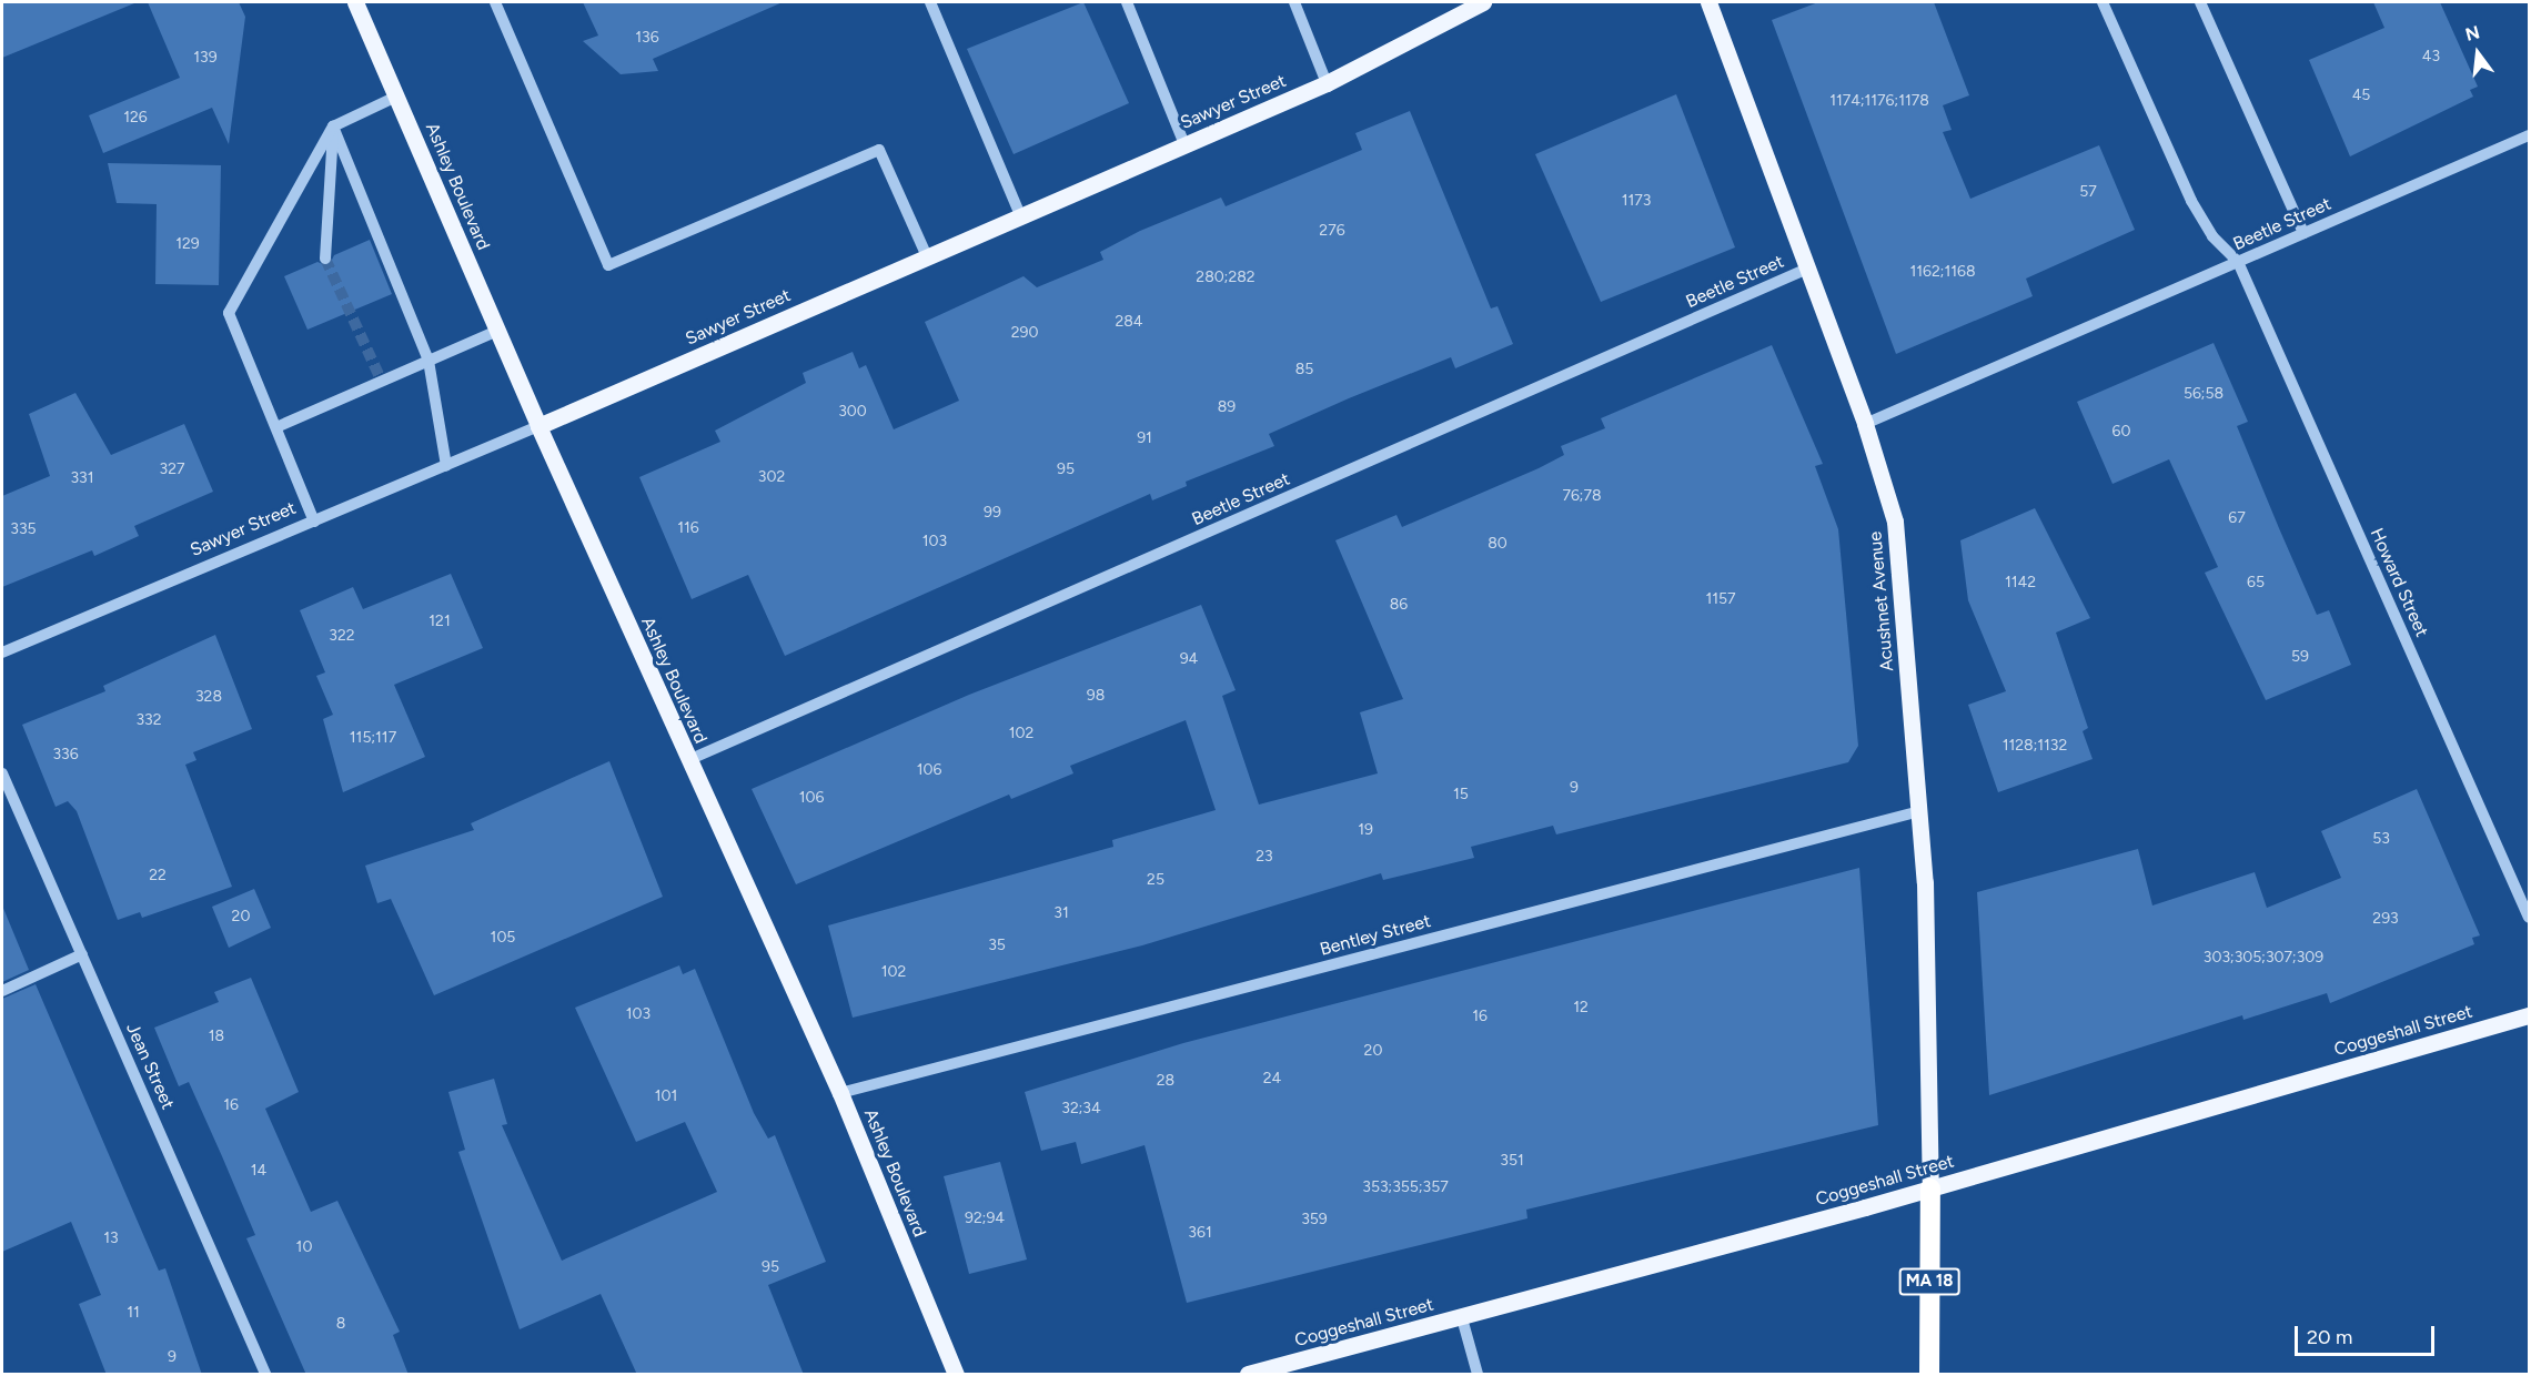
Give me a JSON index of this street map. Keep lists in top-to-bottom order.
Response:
{
  "streets": {
    "highway": ["MA 18"],
    "main road": [
      "Sawyer Street",
      "Ashley Boulevard",
      "Acushnet Avenue",
      "Coggeshall Street"
    ],
    "street": [
      "Beetle Street",
      "Howard Street",
      "Bentley Street",
      "Jean Street"
    ]
  },
  "crossings": [
    ["Sawyer Street", "Ashley Boulevard"],
    ["Ashley Boulevard", "Beetle Street"],
    ["Ashley Boulevard", "Bentley Street"],
    ["Beetle Street", "Howard Street"],
    ["Beetle Street", "Acushnet Avenue"],
    ["Acushnet Avenue", "Bentley Street"],
    ["Acushnet Avenue", "Coggeshall Street"],
    ["Acushnet Avenue", "MA 18"],
    ["Coggeshall Street", "MA 18"]
  ],
  "house_numbers": [
    "136",
    "43",
    "139",
    "45",
    "1174;1176;1178",
    "126",
    "57",
    "1173",
    "276",
    "129",
    "1162;1168",
    "280;282",
    "284",
    "290",
    "85",
    "56;58",
    "89",
    "300",
    "60",
    "91",
    "327",
    "95",
    "302",
    "331",
    "76;78",
    "99",
    "67",
    "116",
    "335",
    "103",
    "80",
    "1142",
    "65",
    "1157",
    "86",
    "121",
    "322",
    "59",
    "94",
    "98",
    "328",
    "332",
    "102",
    "115;117",
    "1128;1132",
    "336",
    "106",
    "9",
    "15",
    "106",
    "19",
    "53",
    "23",
    "22",
    "25",
    "31",
    "20",
    "293",
    "105",
    "35",
    "303;305;307;309",
    "102",
    "12",
    "103",
    "16",
    "18",
    "20",
    "24",
    "28",
    "101",
    "16",
    "32;34",
    "351",
    "14",
    "353;355;357",
    "92;94",
    "359",
    "361",
    "13",
    "10",
    "95",
    "11",
    "8",
    "9"
  ],
  "scale_bar": "20 m",
  "north": "top"
}
